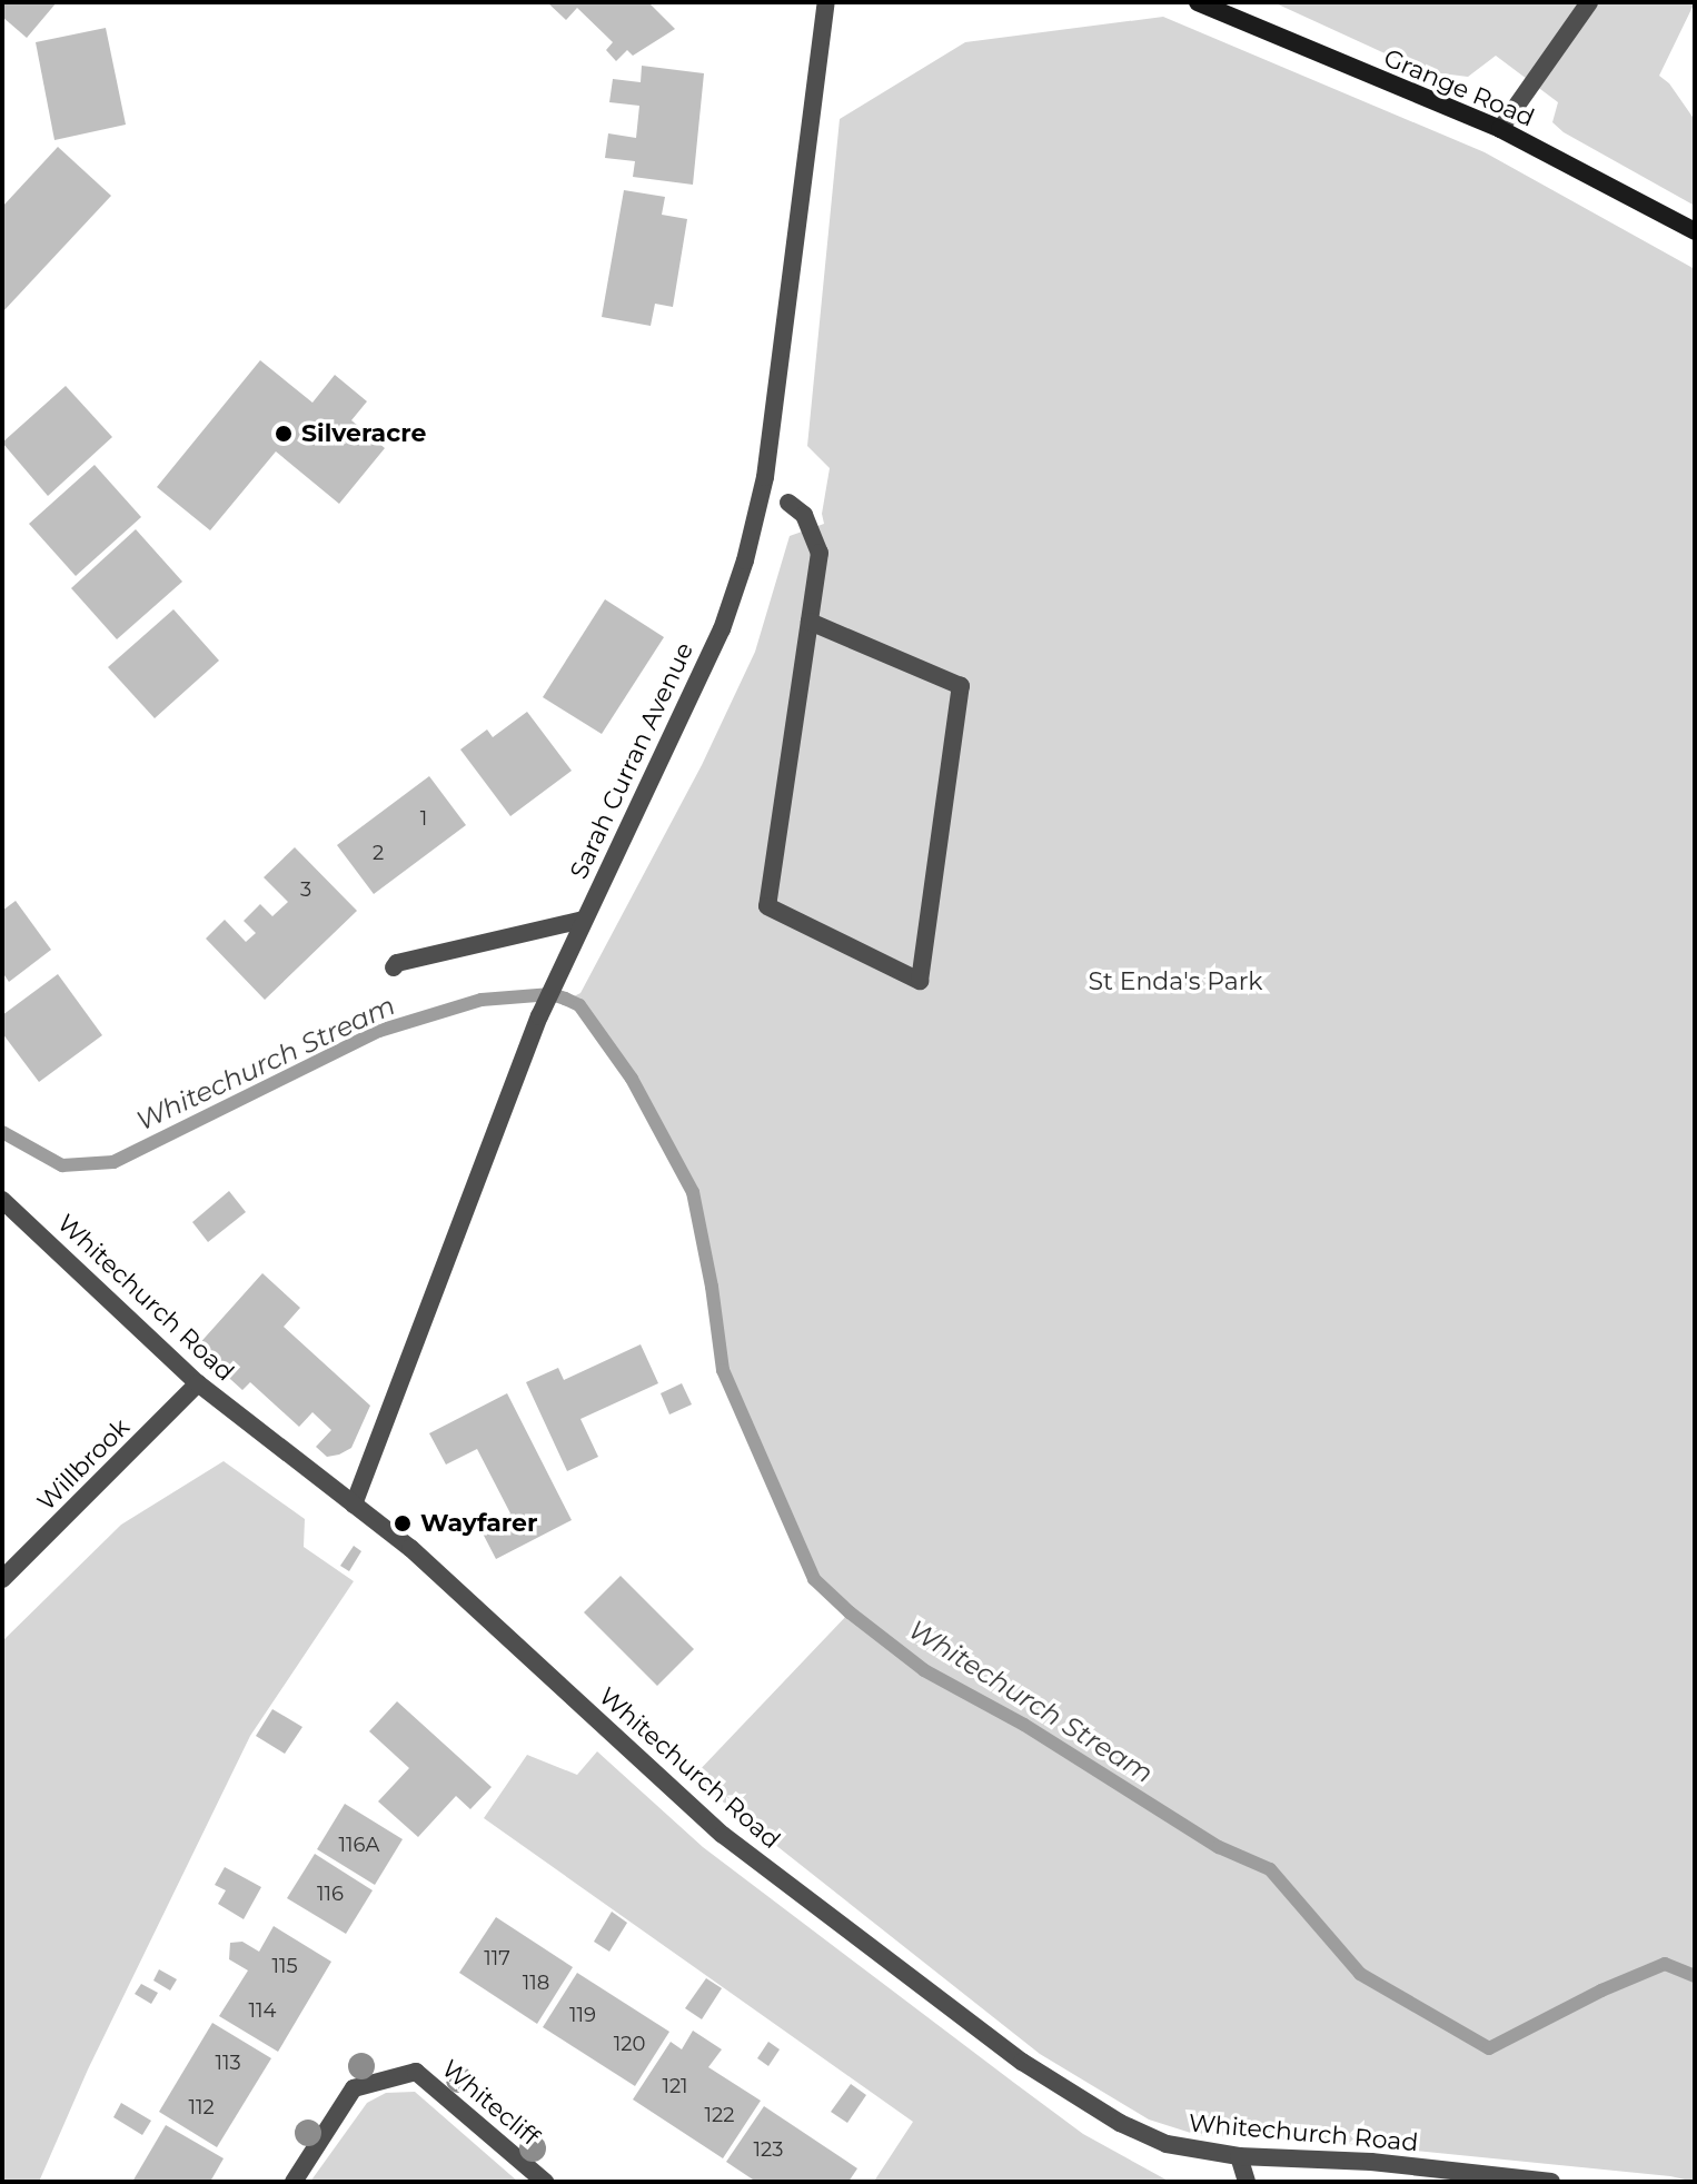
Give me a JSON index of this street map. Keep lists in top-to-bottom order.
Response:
{
  "streets": {
    "main road": ["Grange Road"],
    "street": [
      "Sarah Curran Avenue",
      "Whitechurch Road",
      "Willbrook",
      "Whitecliff"
    ]
  },
  "crossings": [
    ["Sarah Curran Avenue", "Whitechurch Road"],
    ["Whitechurch Road", "Willbrook"]
  ],
  "water": ["Whitechurch Stream"],
  "parks": ["St Enda's Park"],
  "places": ["Silveracre", "Wayfarer"],
  "house_numbers": [
    "1",
    "2",
    "3",
    "116A",
    "116",
    "117",
    "115",
    "118",
    "114",
    "119",
    "120",
    "113",
    "121",
    "112",
    "122",
    "123"
  ]
}
